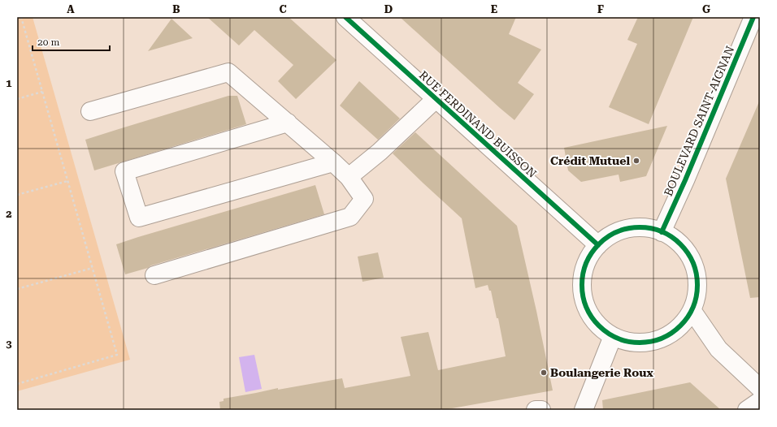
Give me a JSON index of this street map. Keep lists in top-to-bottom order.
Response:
{
  "streets": {
    "street": ["BOULEVARD SAINT-AIGNAN", "RUE FERDINAND BUISSON"]
  },
  "crossings": [
    ["BOULEVARD SAINT-AIGNAN", "RUE FERDINAND BUISSON"]
  ],
  "places": ["Crédit Mutuel", "Boulangerie Roux"],
  "scale_bar": "20 m",
  "grid": {
    "columns": [
      "A",
      "B",
      "C",
      "D",
      "E",
      "F",
      "G"
    ],
    "rows": ["1", "2", "3"]
  }
}
